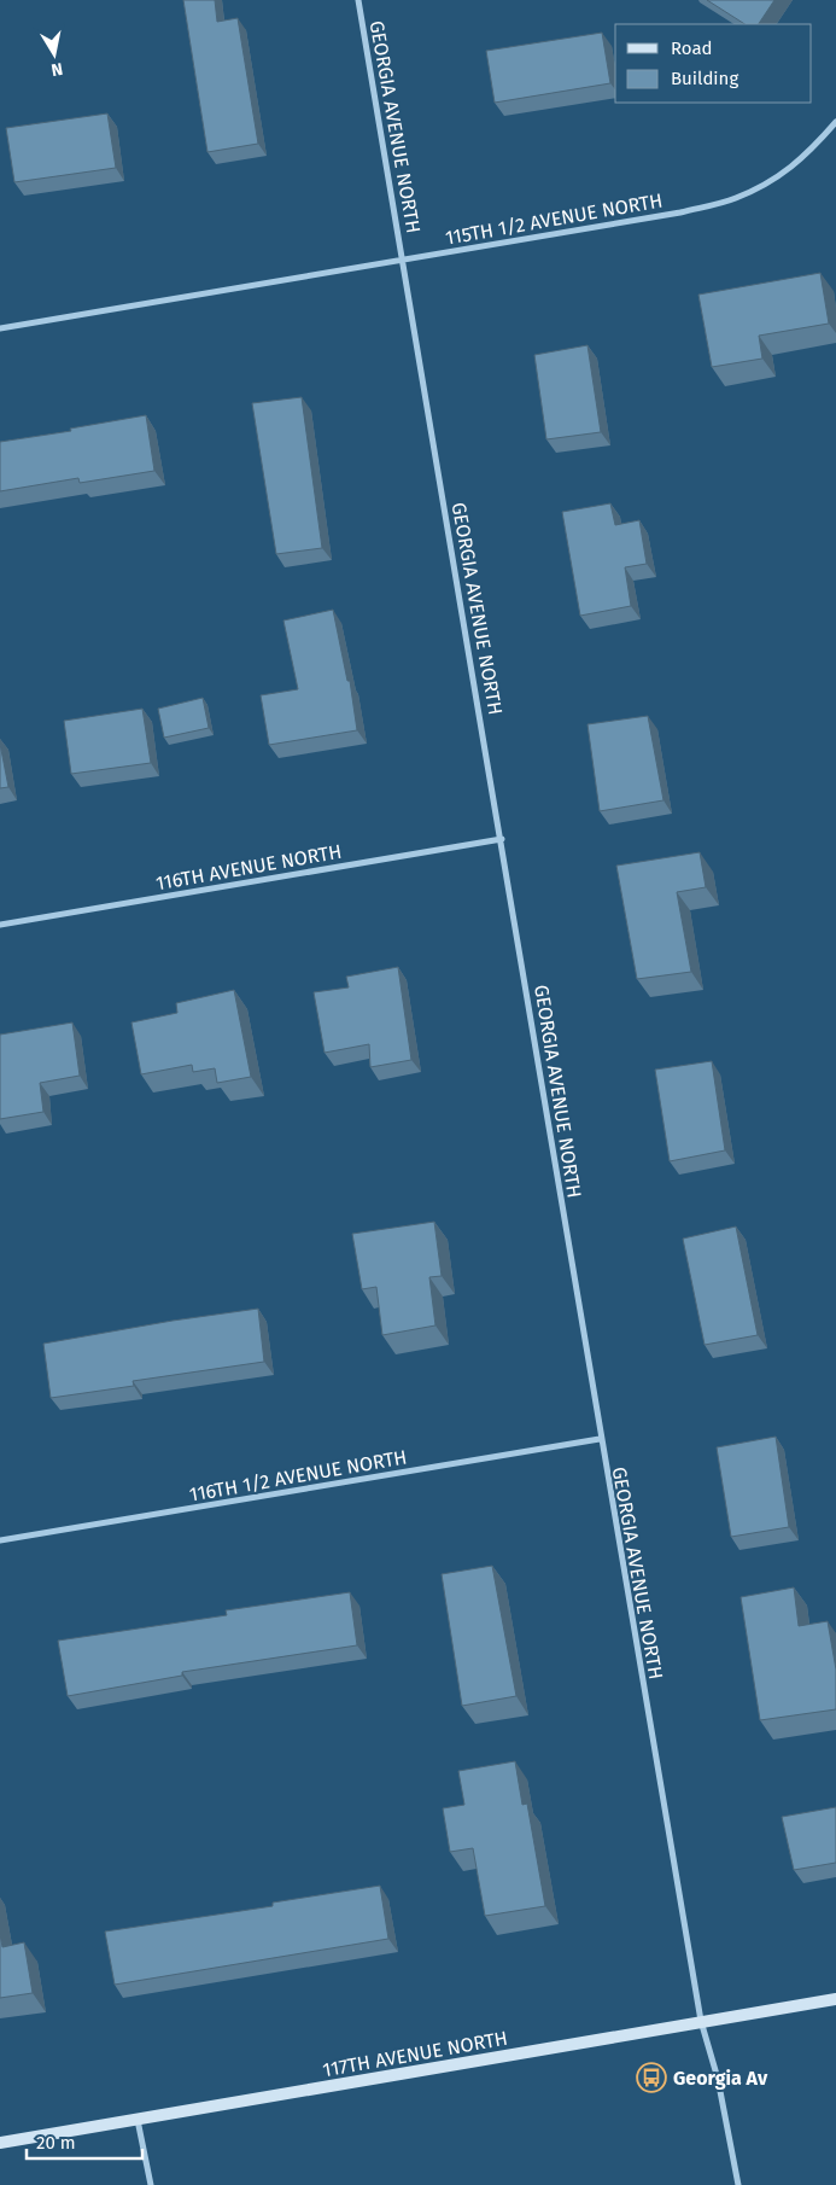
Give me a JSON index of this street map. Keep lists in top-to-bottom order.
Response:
{
  "streets": {
    "street": [
      "GEORGIA AVENUE NORTH",
      "115TH 1/2 AVENUE NORTH",
      "116TH AVENUE NORTH",
      "116TH 1/2 AVENUE NORTH",
      "117TH AVENUE NORTH"
    ]
  },
  "crossings": [
    ["GEORGIA AVENUE NORTH", "115TH 1/2 AVENUE NORTH"],
    ["GEORGIA AVENUE NORTH", "116TH AVENUE NORTH"],
    ["GEORGIA AVENUE NORTH", "116TH 1/2 AVENUE NORTH"],
    ["GEORGIA AVENUE NORTH", "117TH AVENUE NORTH"]
  ],
  "places": {
    "bus stop": ["Georgia Av"]
  },
  "legend": ["Road", "Building"],
  "scale_bar": "20 m",
  "north": "bottom"
}
